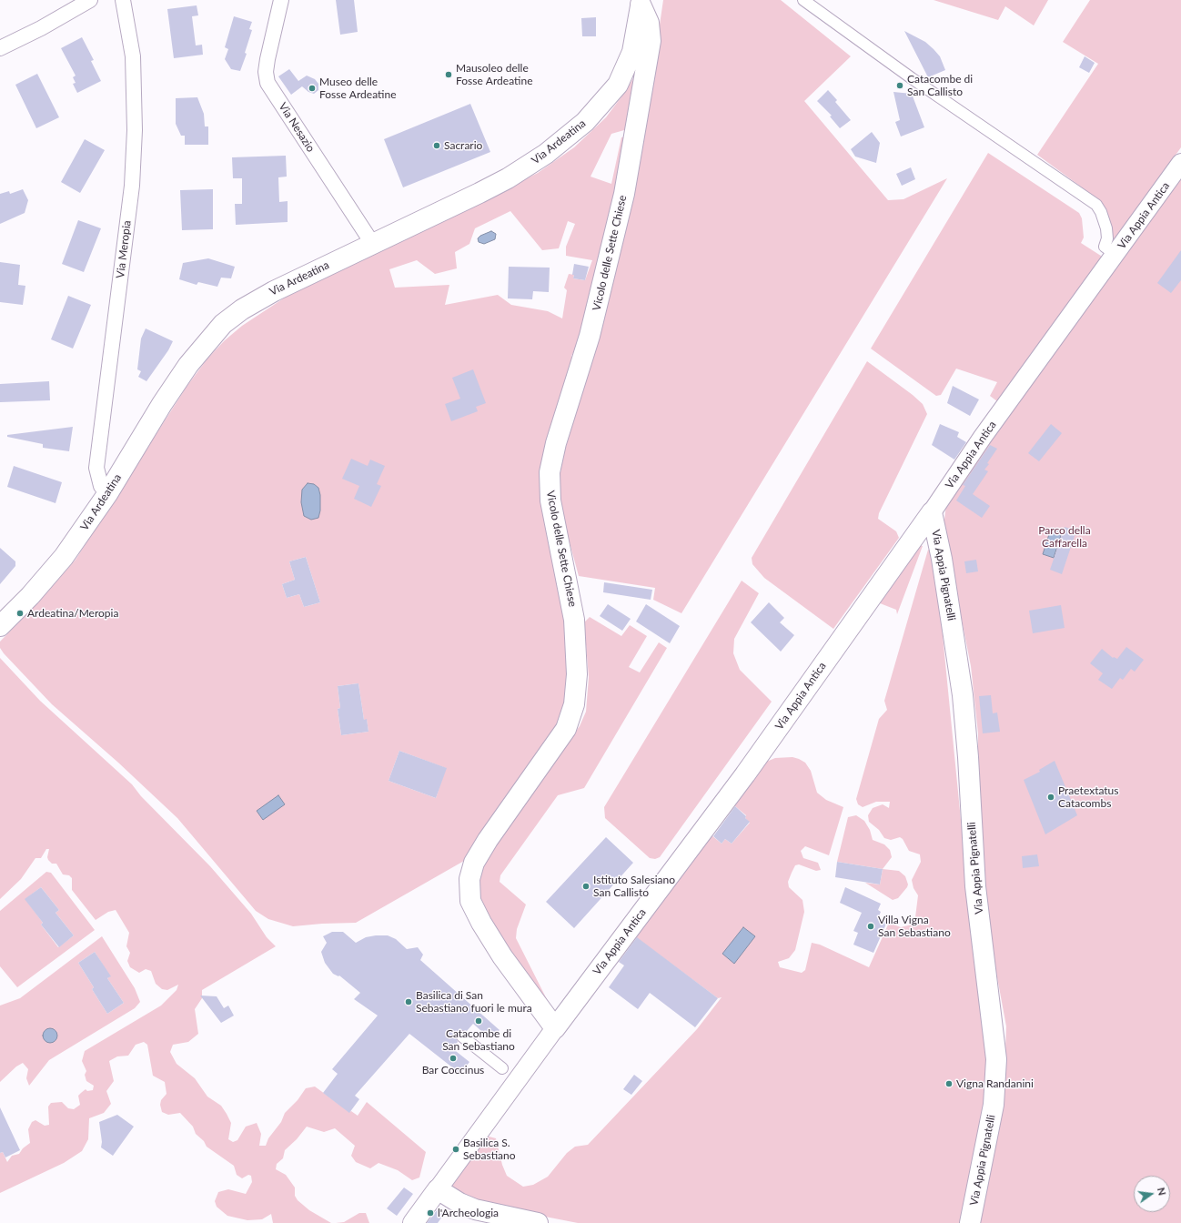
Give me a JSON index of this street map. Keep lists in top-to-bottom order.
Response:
{
  "streets": {
    "main road": [
      "Via Ardeatina",
      "Via Appia Antica",
      "Vicolo delle Sette Chiese",
      "Via Appia Pignatelli"
    ],
    "street": ["Via Nesazio", "Via Meropia"]
  },
  "crossings": [
    ["Via Nesazio", "Via Ardeatina"],
    ["Via Ardeatina", "Via Meropia"],
    ["Via Ardeatina", "Vicolo delle Sette Chiese"],
    ["Via Appia Antica", "Vicolo delle Sette Chiese"],
    ["Via Appia Antica", "Via Appia Pignatelli"]
  ],
  "parks": ["Parco della Caffarella"],
  "places": [
    "Mausoleo delle Fosse Ardeatine",
    "Catacombe di San Callisto",
    "Museo delle Fosse Ardeatine",
    "Sacrario",
    "Ardeatina/Meropia",
    "Praetextatus Catacombs",
    "Istituto Salesiano San Callisto",
    "Villa Vigna San Sebastiano",
    "Basilica di San Sebastiano fuori le mura",
    "Catacombe di San Sebastiano",
    "Bar Coccinus",
    "Vigna Randanini",
    "Basilica S. Sebastiano",
    "l'Archeologia"
  ],
  "north": "right"
}
